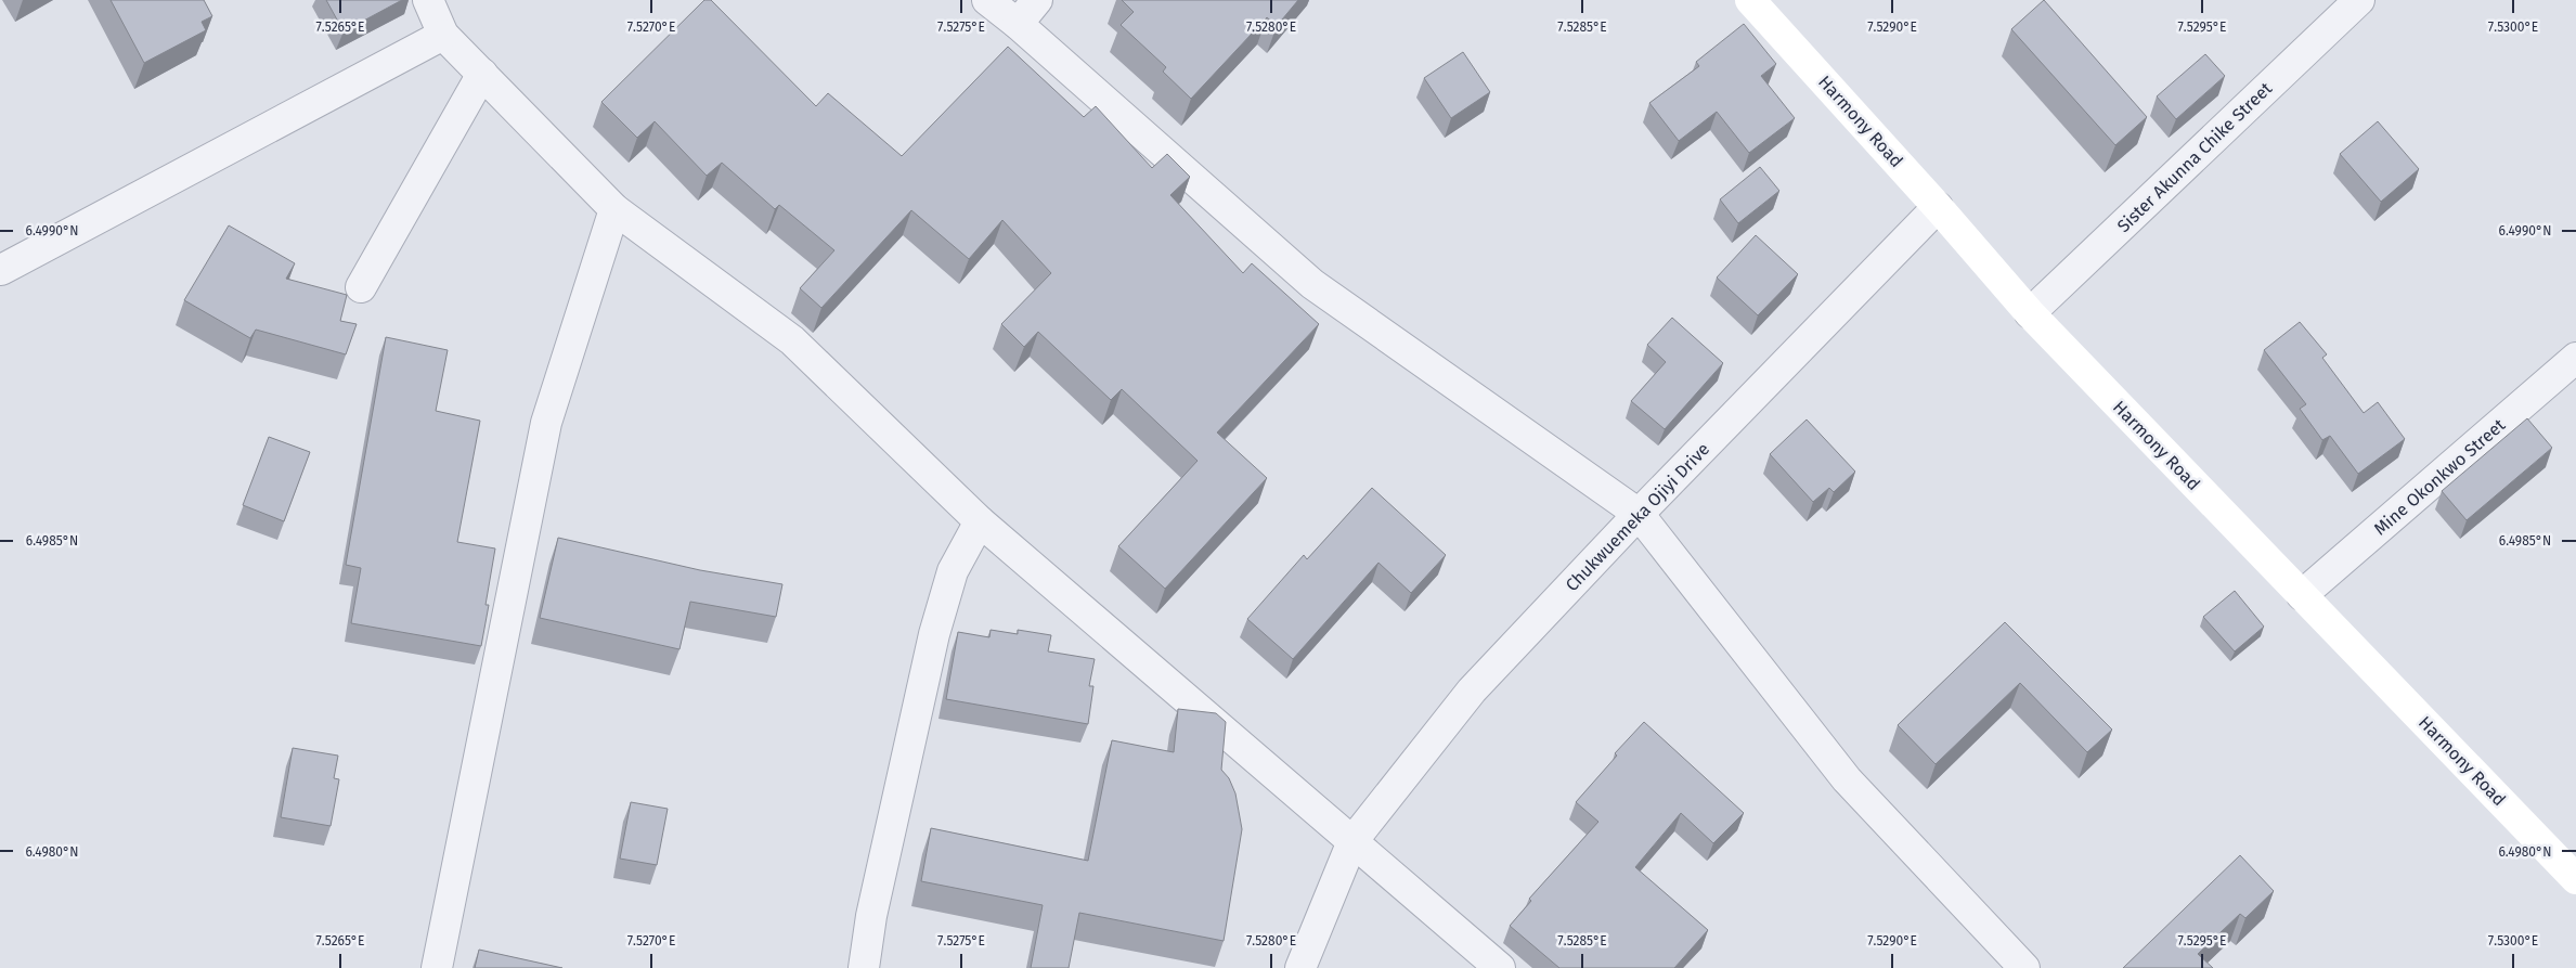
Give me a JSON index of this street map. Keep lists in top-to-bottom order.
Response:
{
  "streets": {
    "main road": ["Harmony Road"],
    "street": ["Sister Akunna Chike Street", "Mine Okonkwo Street", "Chukwuemeka Ojiyi Drive"]
  },
  "crossings": [
    ["Harmony Road", "Sister Akunna Chike Street"],
    ["Harmony Road", "Mine Okonkwo Street"],
    ["Harmony Road", "Chukwuemeka Ojiyi Drive"]
  ],
  "coordinates": [
    "7.5265°E",
    "7.5270°E",
    "7.5275°E",
    "7.5280°E",
    "7.5285°E",
    "7.5290°E",
    "7.5295°E",
    "7.5300°E",
    "6.4990°N",
    "6.4985°N",
    "6.4980°N"
  ]
}
